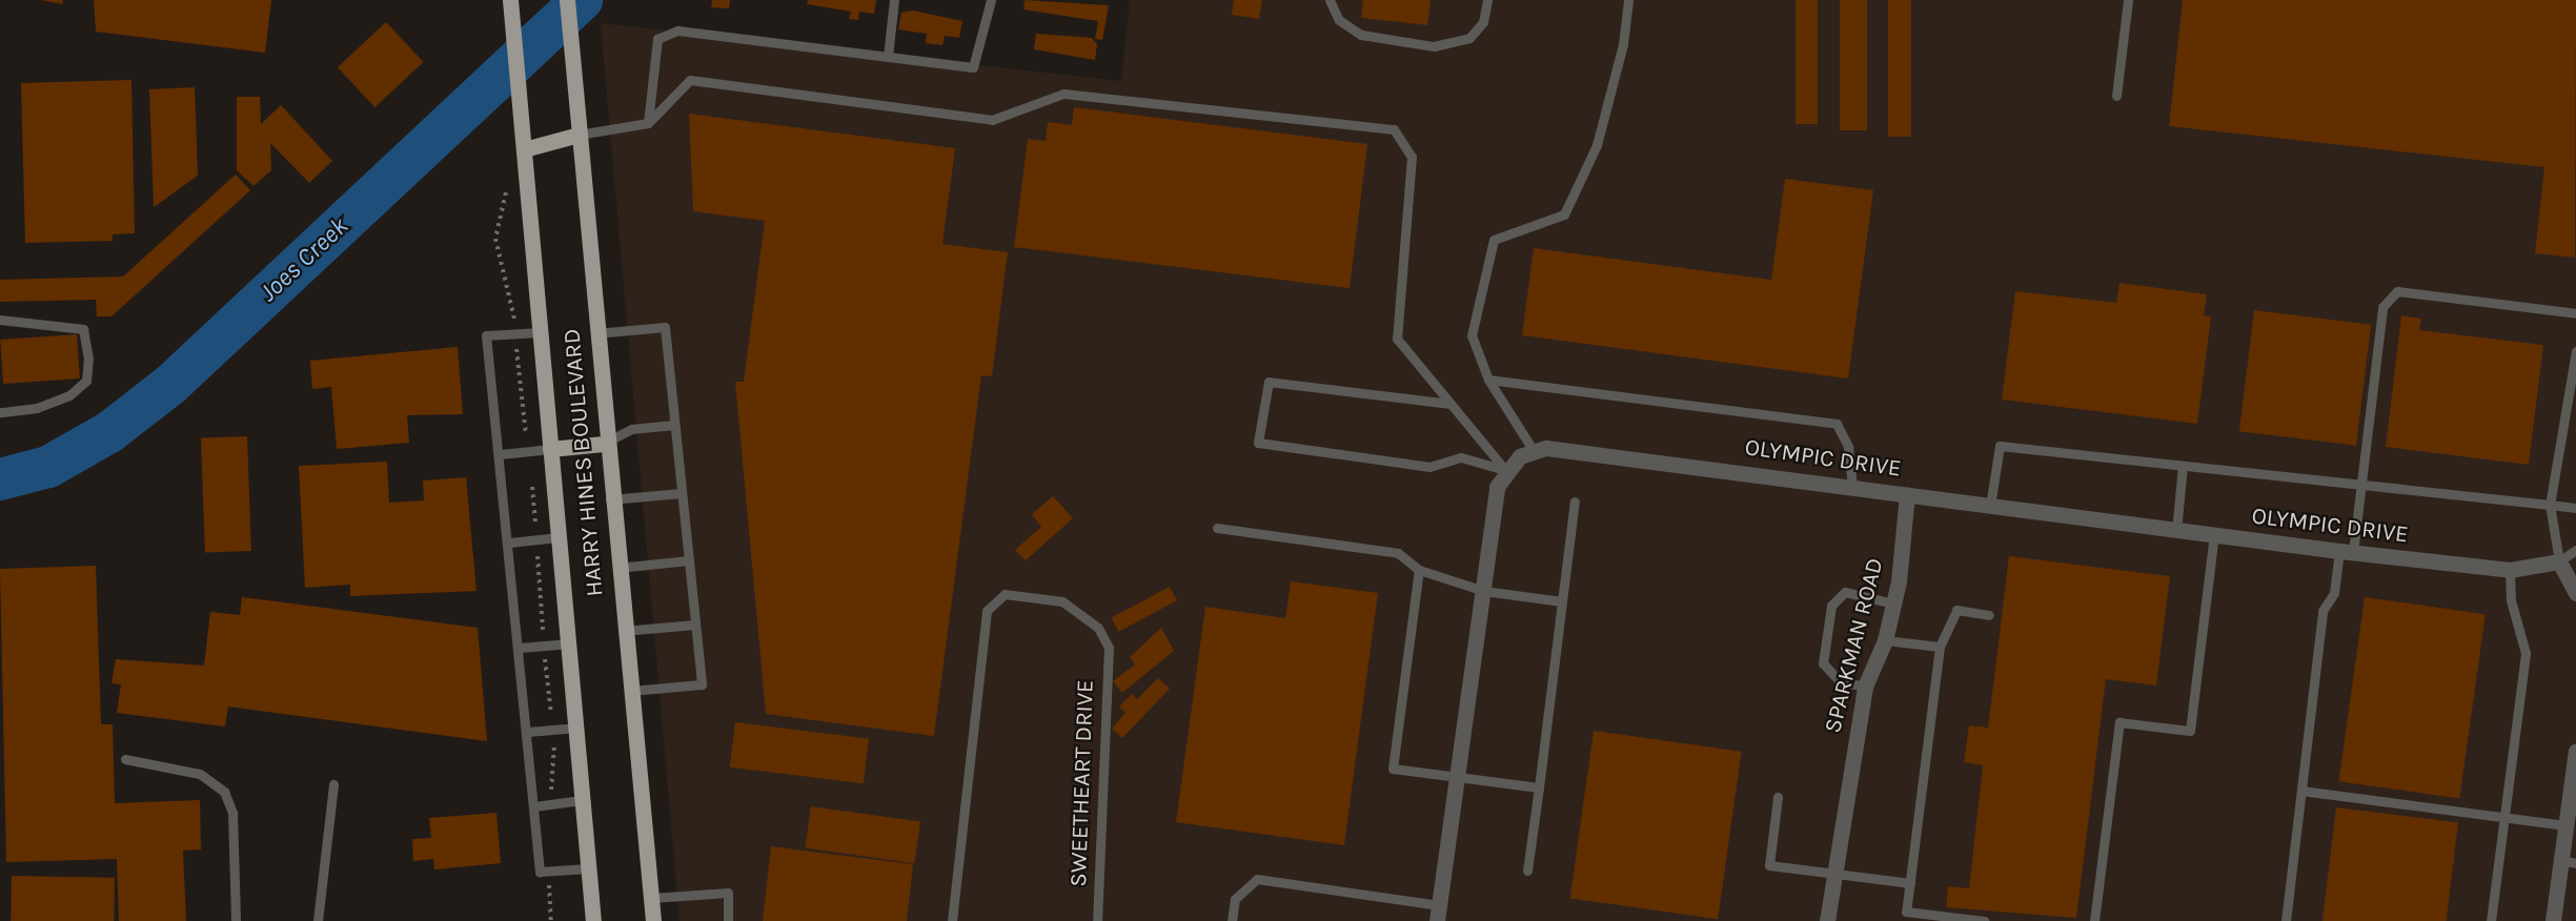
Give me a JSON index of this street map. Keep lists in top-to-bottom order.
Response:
{
  "streets": {
    "main road": ["HARRY HINES BOULEVARD"],
    "street": ["OLYMPIC DRIVE", "SPARKMAN ROAD"],
    "lane": ["SWEETHEART DRIVE"]
  },
  "crossings": [
    ["OLYMPIC DRIVE", "SPARKMAN ROAD"]
  ],
  "water": ["Joes Creek"]
}
